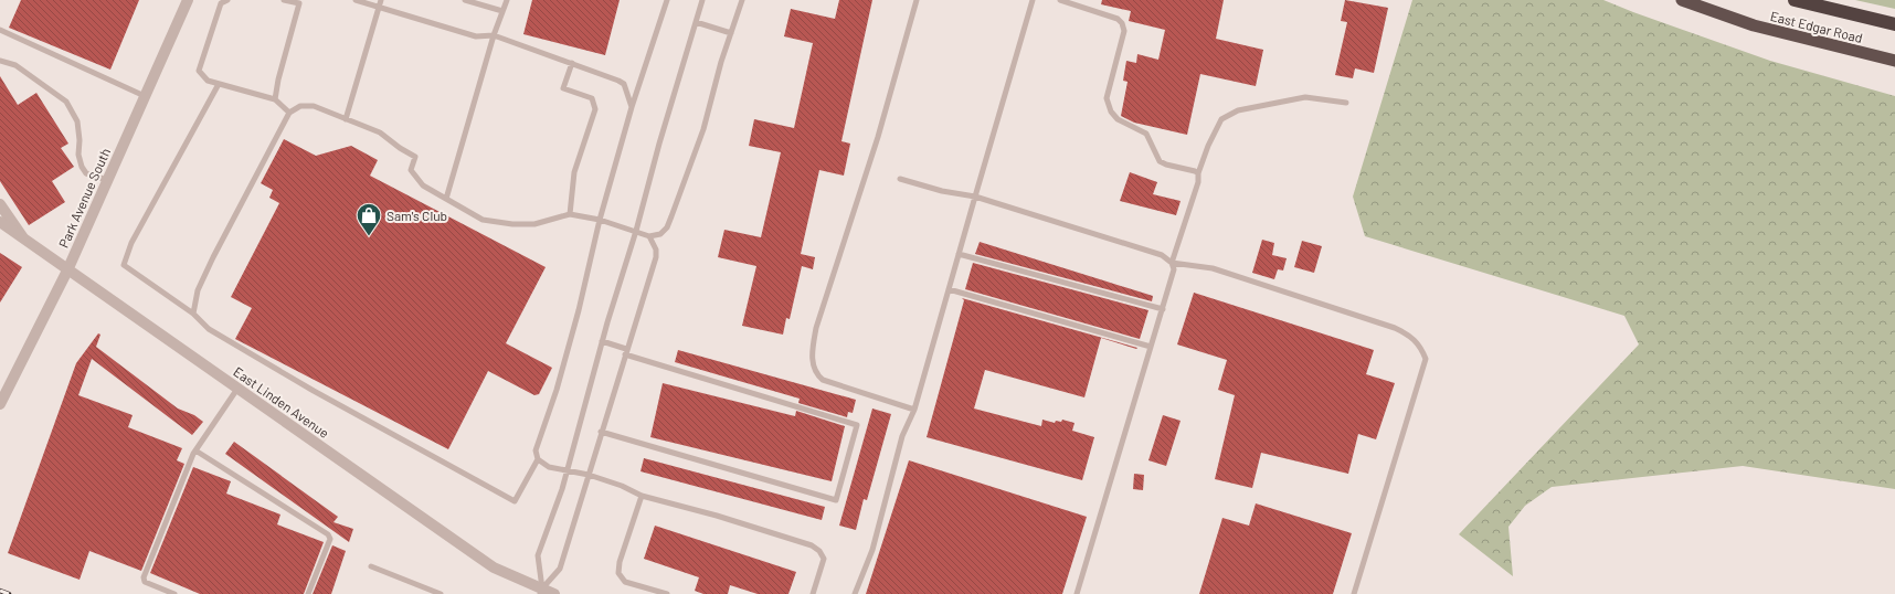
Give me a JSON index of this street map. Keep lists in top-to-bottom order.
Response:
{
  "streets": {
    "highway": ["East Edgar Road"],
    "street": ["Park Avenue South", "East Linden Avenue"]
  },
  "crossings": [
    ["Park Avenue South", "East Linden Avenue"]
  ],
  "places": {
    "shop": ["Sam's Club"]
  }
}
